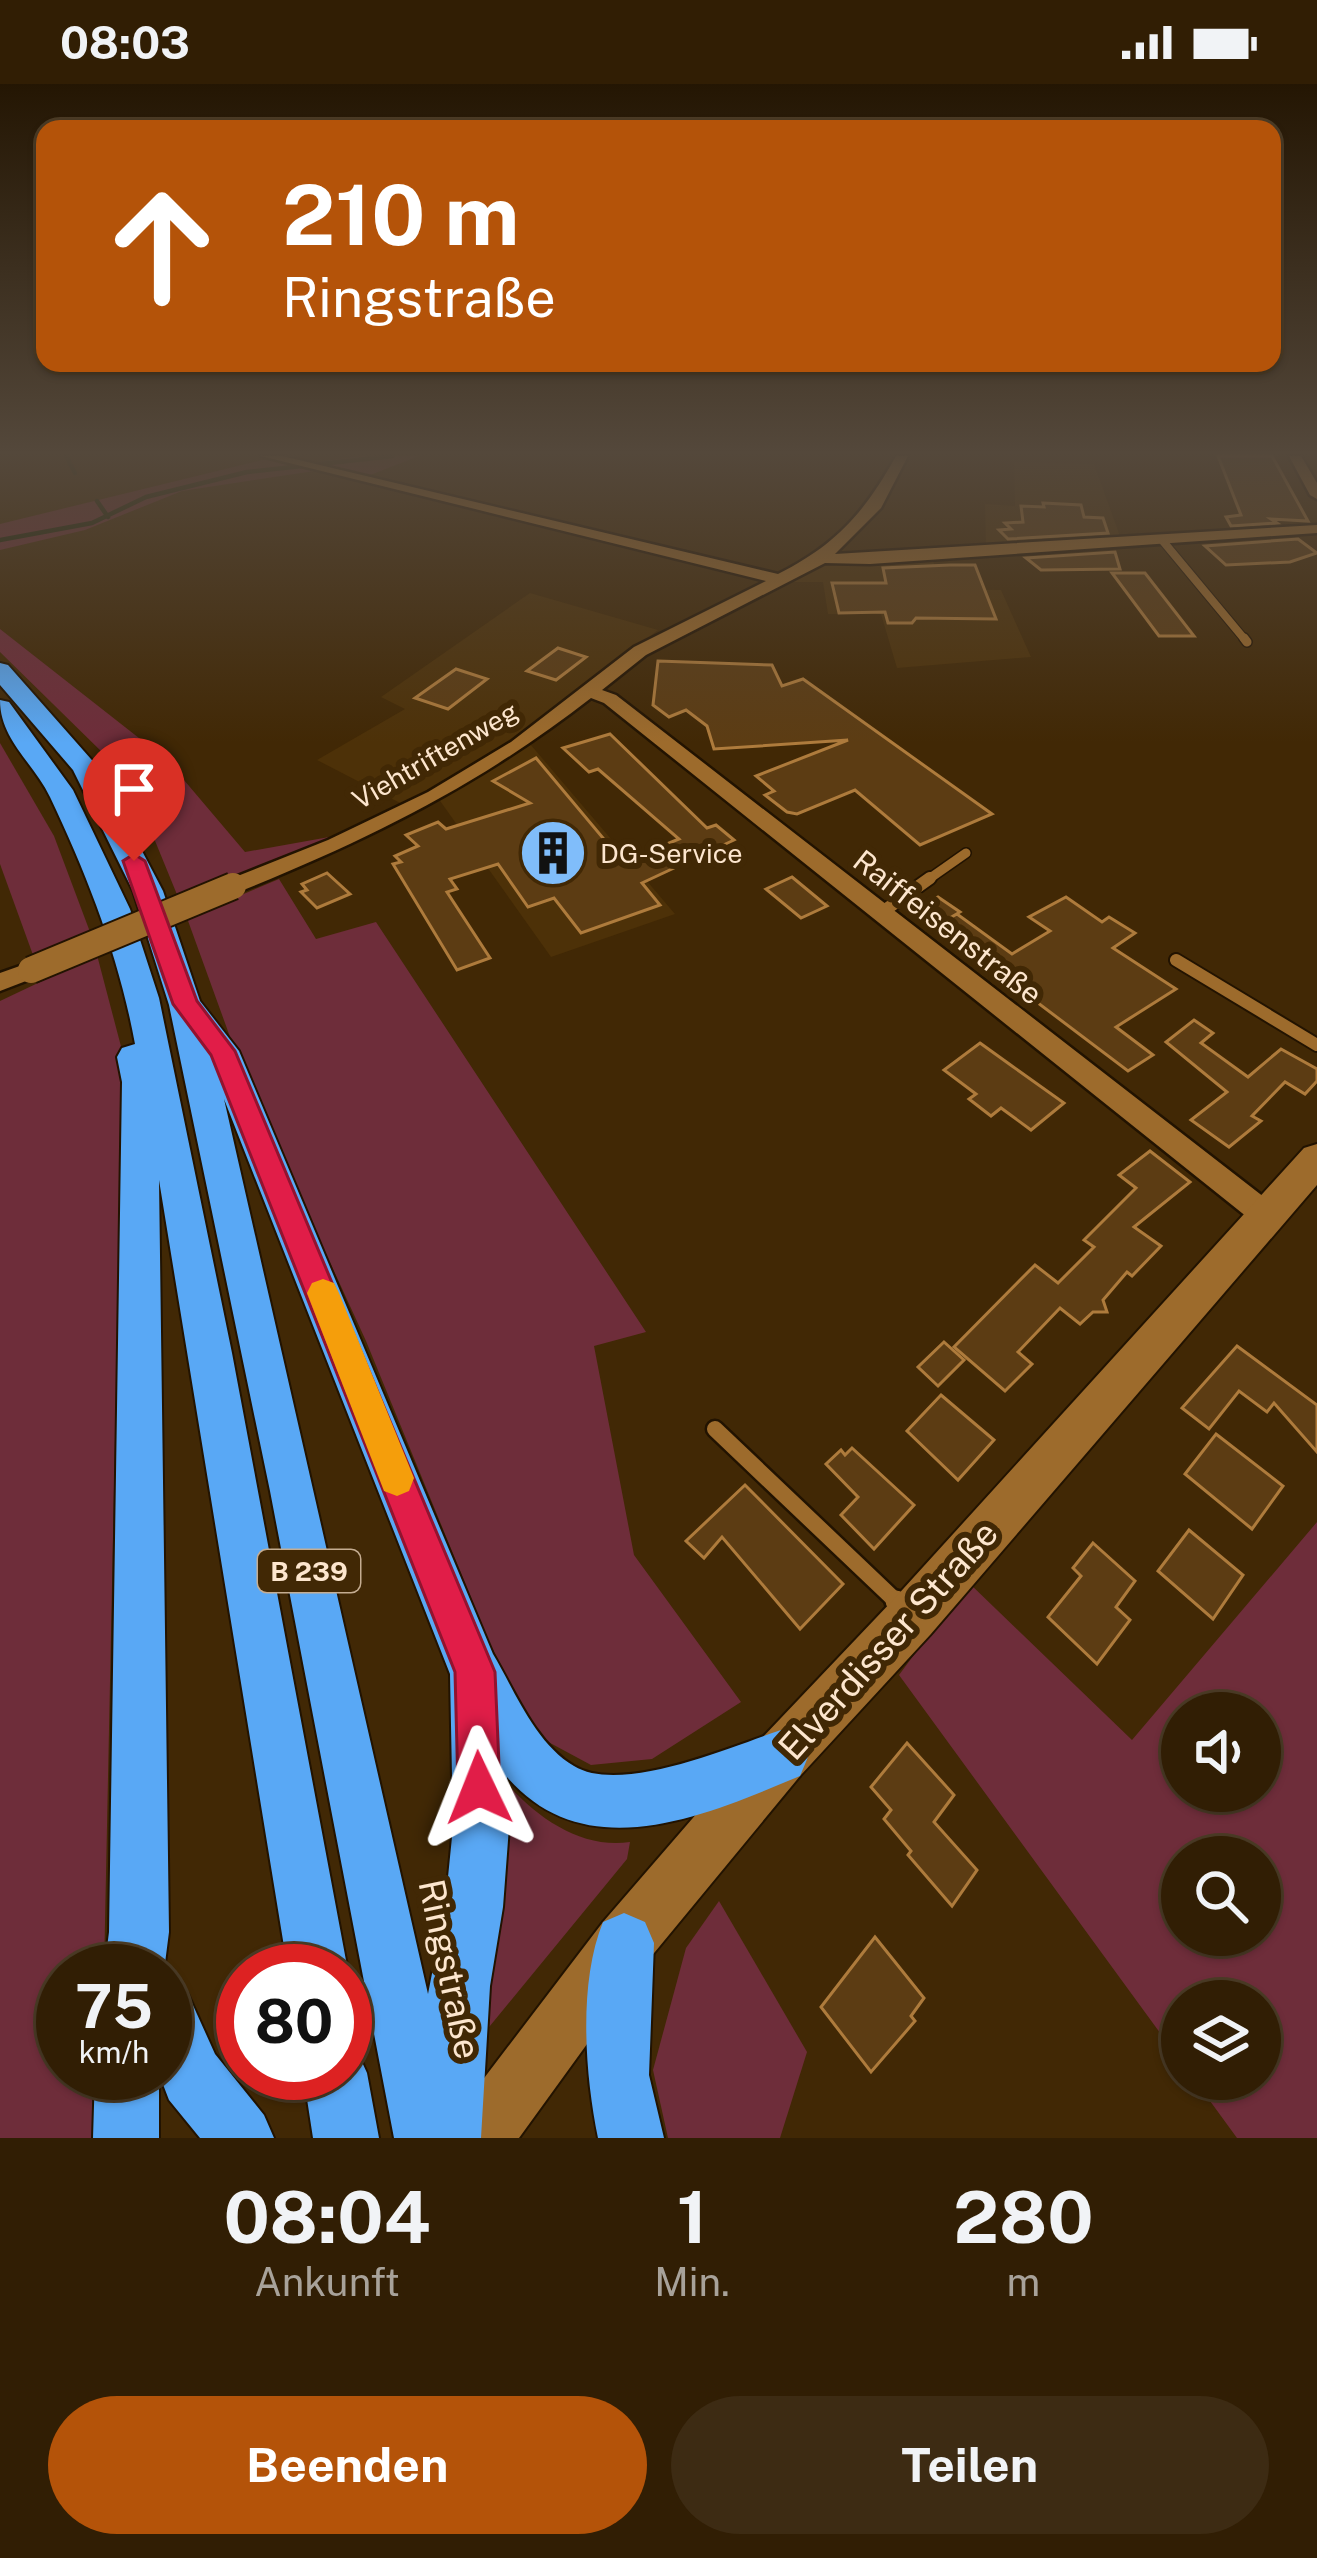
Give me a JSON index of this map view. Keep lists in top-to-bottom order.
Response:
{
  "streets": {
    "highway": ["B 239", "Ringstraße"],
    "main road": ["Elverdisser Straße"],
    "street": ["Viehtriftenweg", "Raiffeisenstraße"]
  },
  "crossings": [
    ["Viehtriftenweg", "Raiffeisenstraße"],
    ["Raiffeisenstraße", "Elverdisser Straße"]
  ],
  "places": {
    "building": ["DG-Service"]
  },
  "page": {
    "status": "08:03",
    "turn": ["210 m", "Ringstraße"],
    "speed": "75 km/h",
    "limit": "80",
    "eta": [
      "08:04",
      "Ankunft",
      "1",
      "Min.",
      "280",
      "m"
    ],
    "buttons": ["Beenden", "Teilen"]
  }
}
